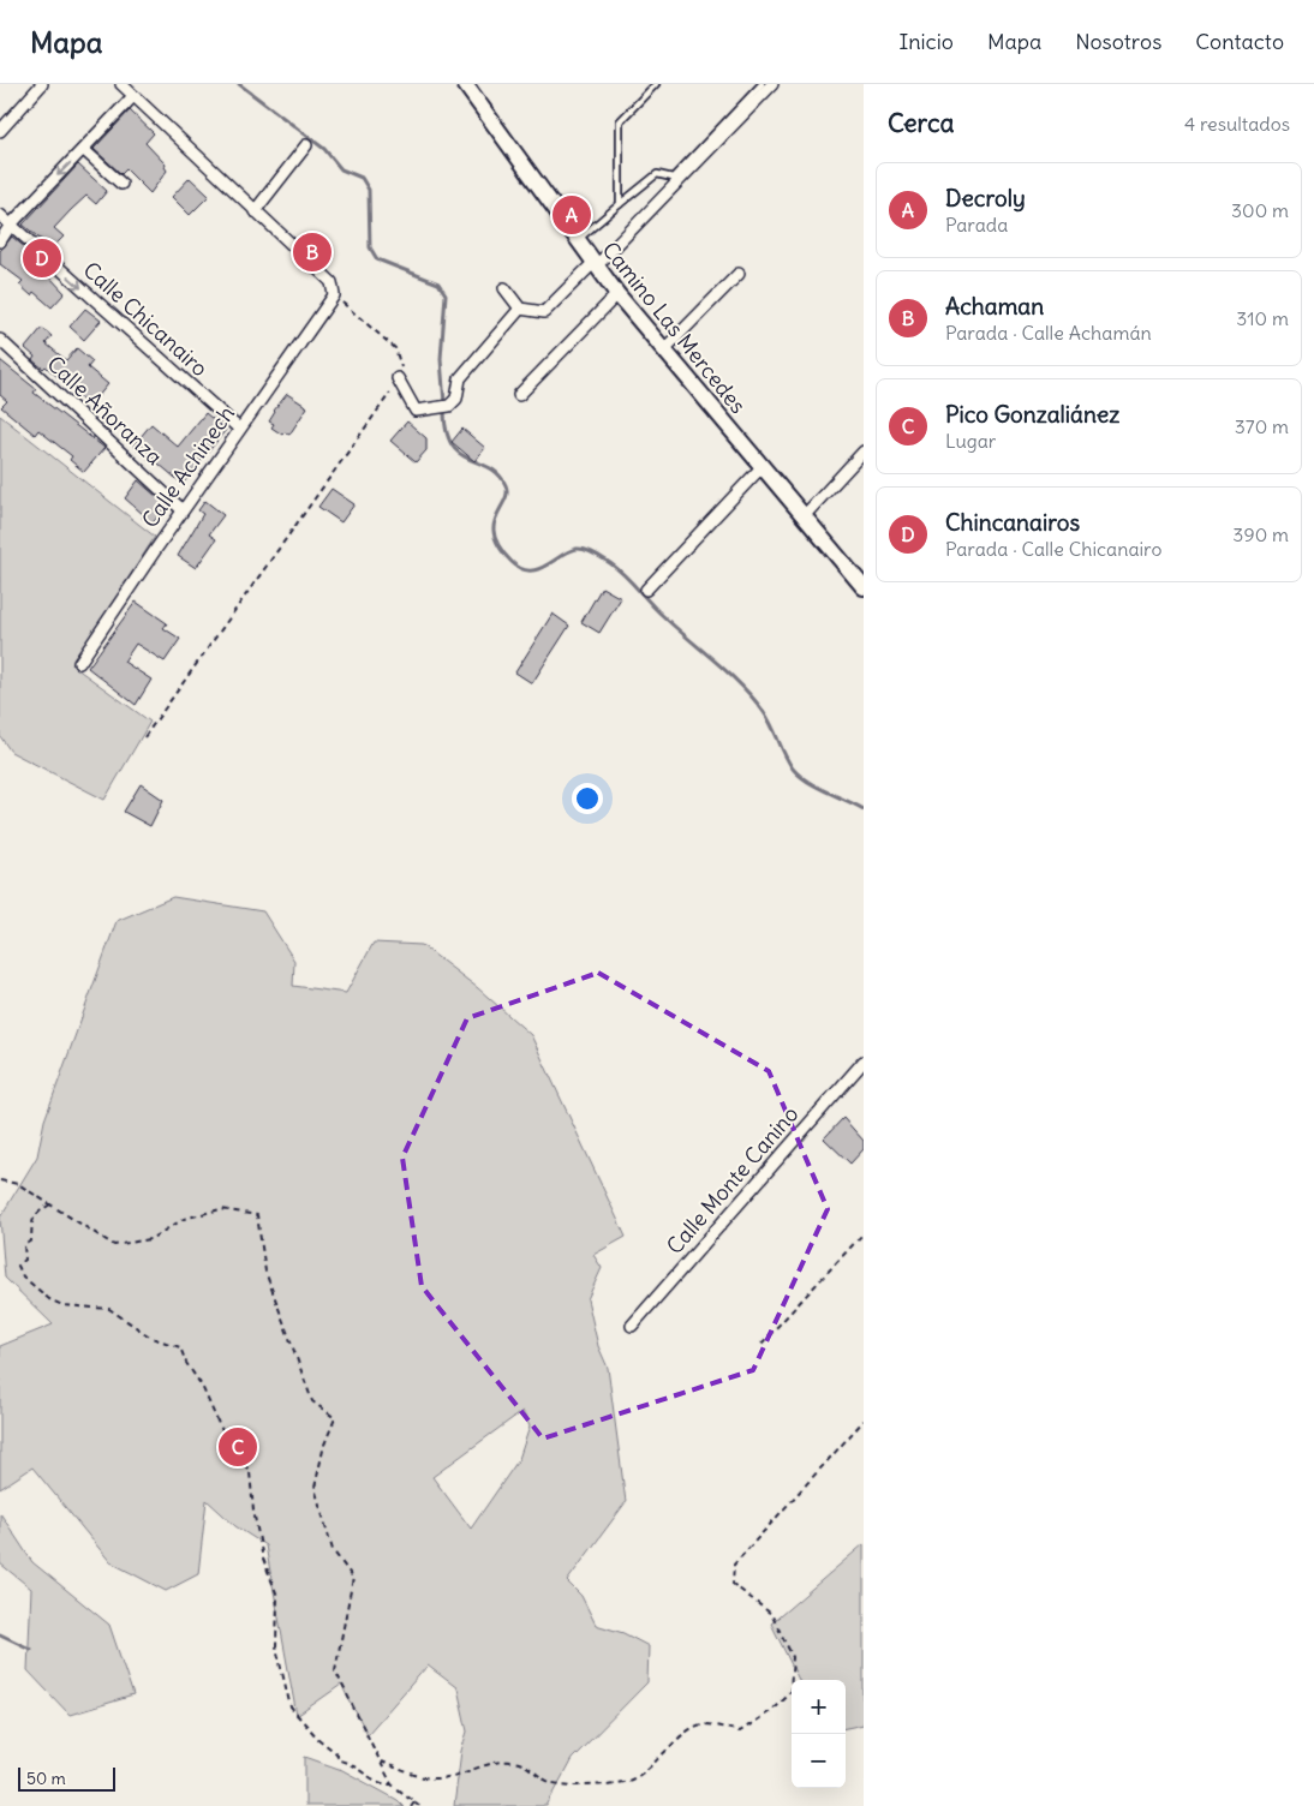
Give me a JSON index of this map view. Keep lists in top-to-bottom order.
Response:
{
  "streets": {
    "main road": ["Camino Las Mercedes"],
    "street": [
      "Calle Chicanairo",
      "Calle Añoranza",
      "Calle Achinech",
      "Calle Monte Canino"
    ]
  },
  "crossings": [
    ["Calle Chicanairo", "Calle Achinech"],
    ["Calle Añoranza", "Calle Achinech"]
  ],
  "one_way": ["Calle Chicanairo"],
  "scale_bar": "50 m",
  "page": {
    "header": "Mapa",
    "nav": [
      "Inicio",
      "Mapa",
      "Nosotros",
      "Contacto"
    ],
    "heading": ["Cerca", "4 resultados"],
    "list": [
      {
        "mark": "A",
        "name": "Decroly",
        "note": "Parada",
        "value": "300 m"
      },
      {
        "mark": "B",
        "name": "Achaman",
        "note": "Parada · Calle Achamán",
        "value": "310 m"
      },
      {
        "mark": "C",
        "name": "Pico Gonzaliánez",
        "note": "Lugar",
        "value": "370 m"
      },
      {
        "mark": "D",
        "name": "Chincanairos",
        "note": "Parada · Calle Chicanairo",
        "value": "390 m"
      }
    ],
    "pins": [
      "A",
      "B",
      "D",
      "C"
    ],
    "map_buttons": ["+", "−"],
    "scale": "50 m"
  }
}
